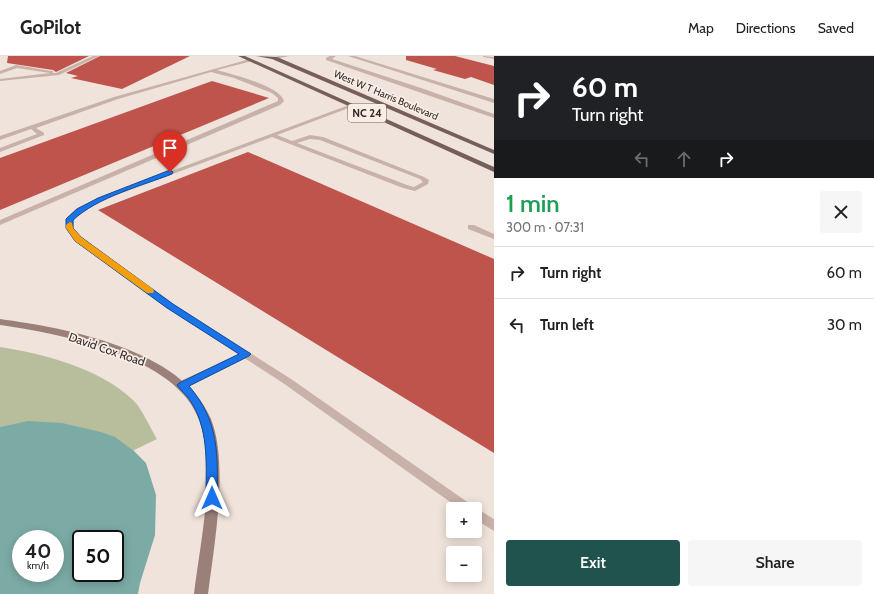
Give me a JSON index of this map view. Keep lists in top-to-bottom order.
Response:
{
  "streets": {
    "main road": ["West W T Harris Boulevard", "NC 24", "David Cox Road"]
  },
  "page": {
    "header": "GoPilot",
    "nav": ["Map", "Directions", "Saved"],
    "turn": ["60 m", "Turn right"],
    "heading": ["1 min", "300 m · 07:31"],
    "list": [
      {
        "name": "Turn right",
        "value": "60 m"
      },
      {
        "name": "Turn left",
        "value": "30 m"
      }
    ],
    "map_buttons": ["+", "−"],
    "speed": "40 km/h",
    "limit": "50",
    "buttons": ["Exit", "Share"]
  }
}
